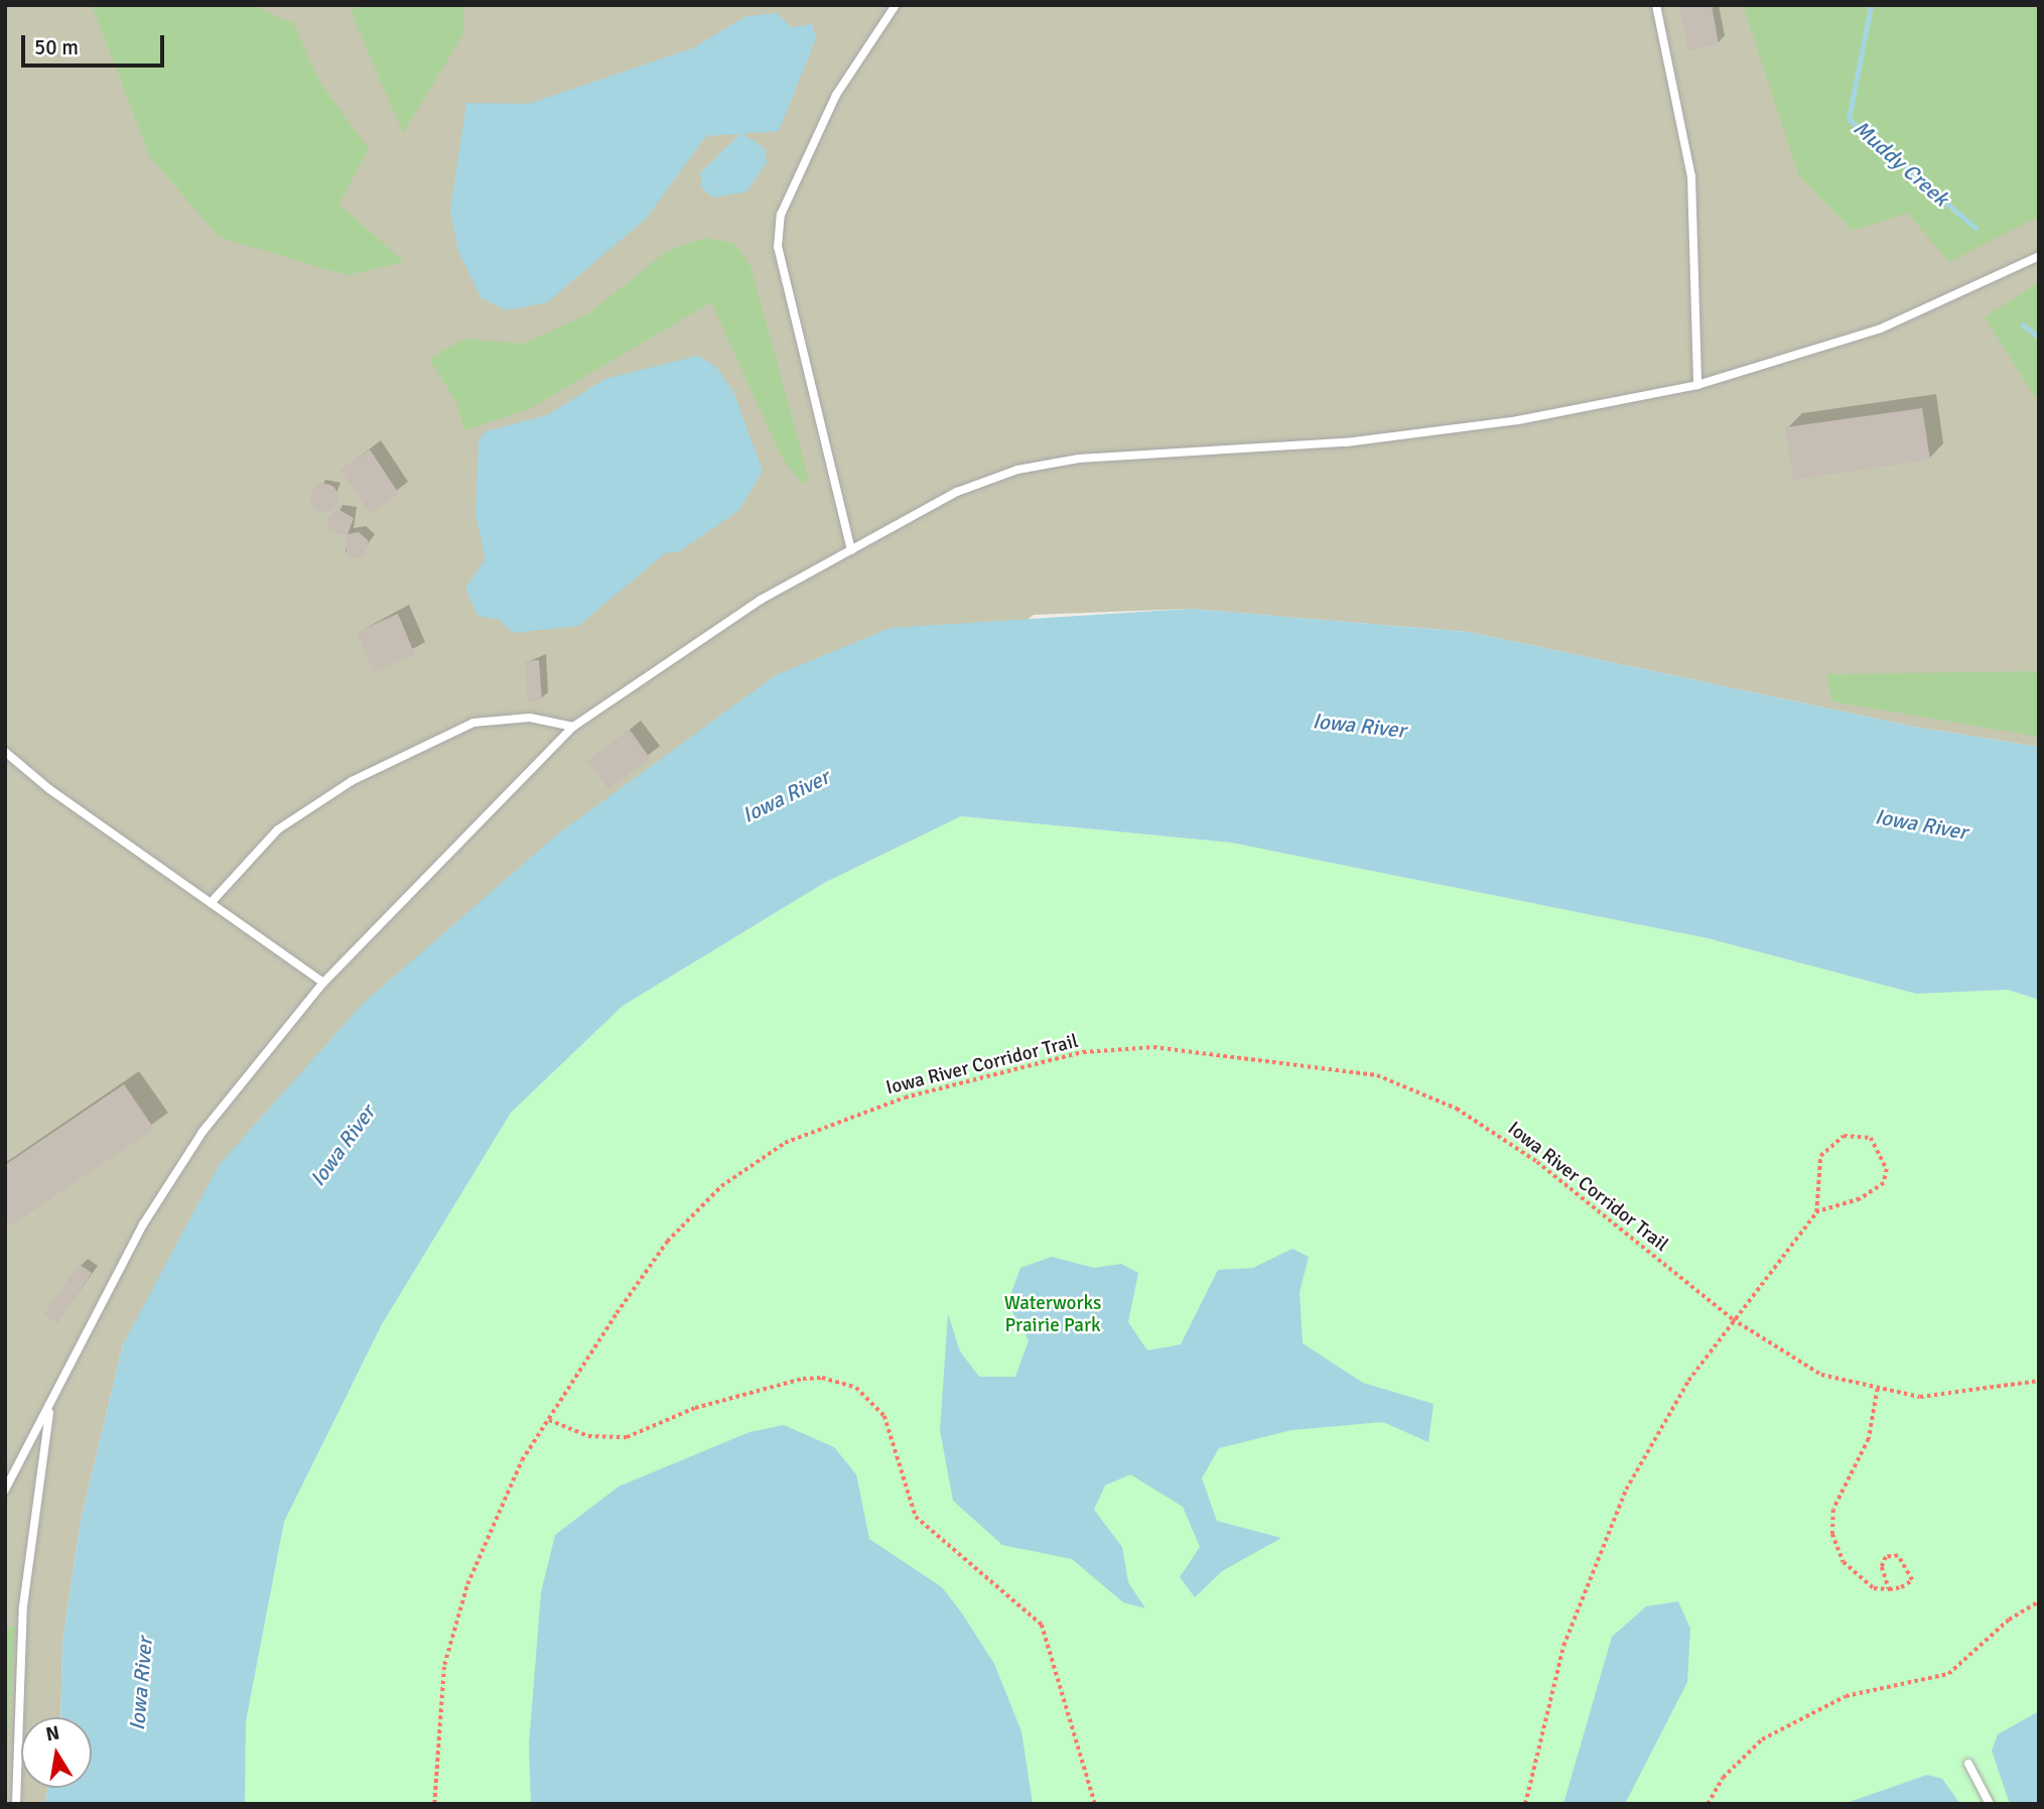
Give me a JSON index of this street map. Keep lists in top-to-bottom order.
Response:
{
  "streets": {
    "path": ["Iowa River Corridor Trail"]
  },
  "water": ["Muddy Creek", "Iowa River"],
  "parks": ["Waterworks Prairie Park"],
  "scale_bar": "50 m",
  "north": "top"
}
